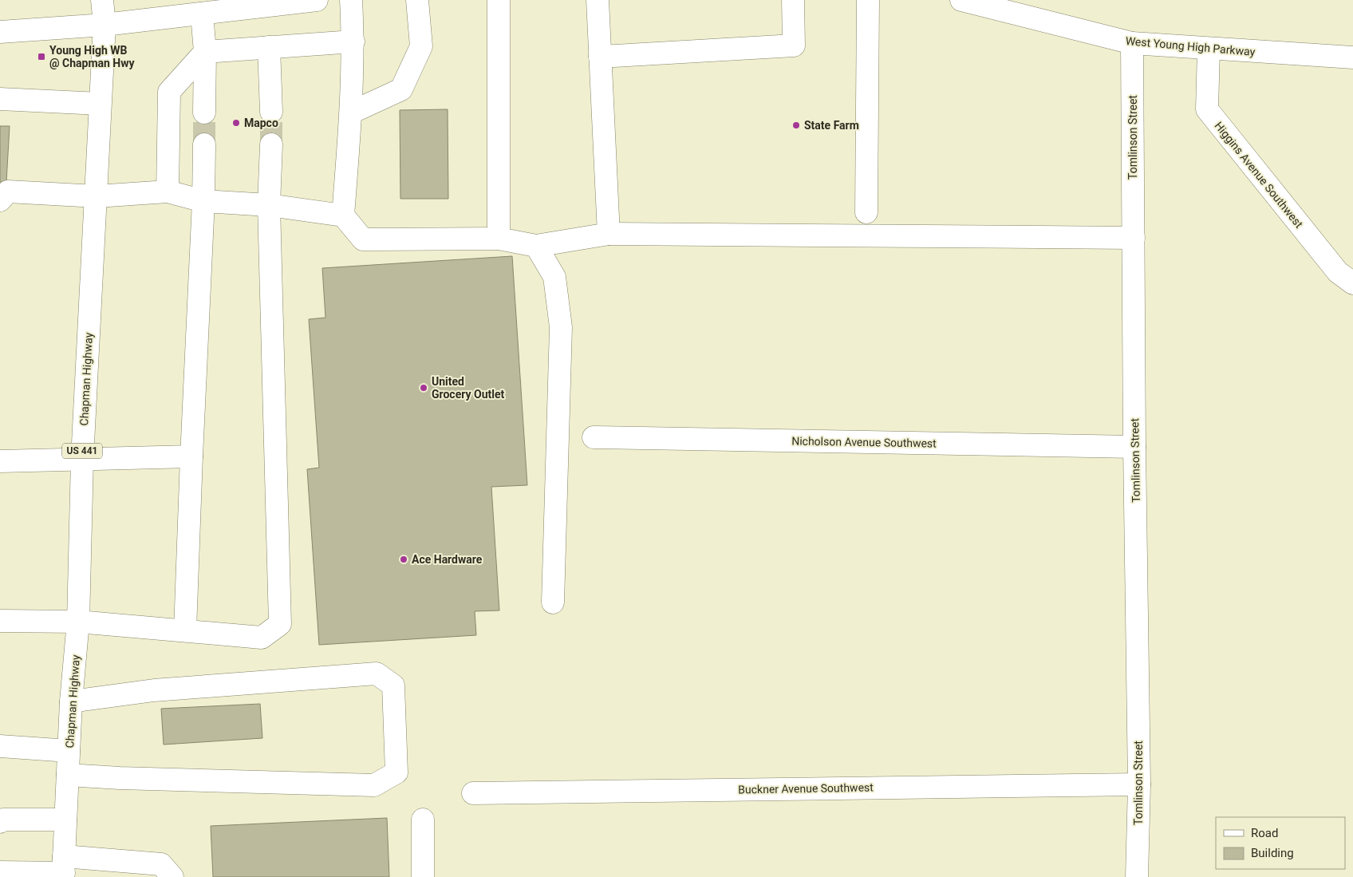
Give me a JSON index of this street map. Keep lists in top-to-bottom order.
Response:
{
  "streets": {
    "main road": [
      "West Young High Parkway",
      "Tomlinson Street",
      "Higgins Avenue Southwest",
      "Chapman Highway",
      "Nicholson Avenue Southwest",
      "US 441",
      "Buckner Avenue Southwest"
    ]
  },
  "crossings": [
    ["West Young High Parkway", "Tomlinson Street"],
    ["West Young High Parkway", "Higgins Avenue Southwest"],
    ["Tomlinson Street", "Nicholson Avenue Southwest"],
    ["Tomlinson Street", "Buckner Avenue Southwest"]
  ],
  "places": {
    "transit": ["Young High WB @ Chapman Hwy"],
    "other": [
      "Mapco",
      "State Farm",
      "United Grocery Outlet",
      "Ace Hardware"
    ]
  },
  "legend": ["Road", "Building"]
}
